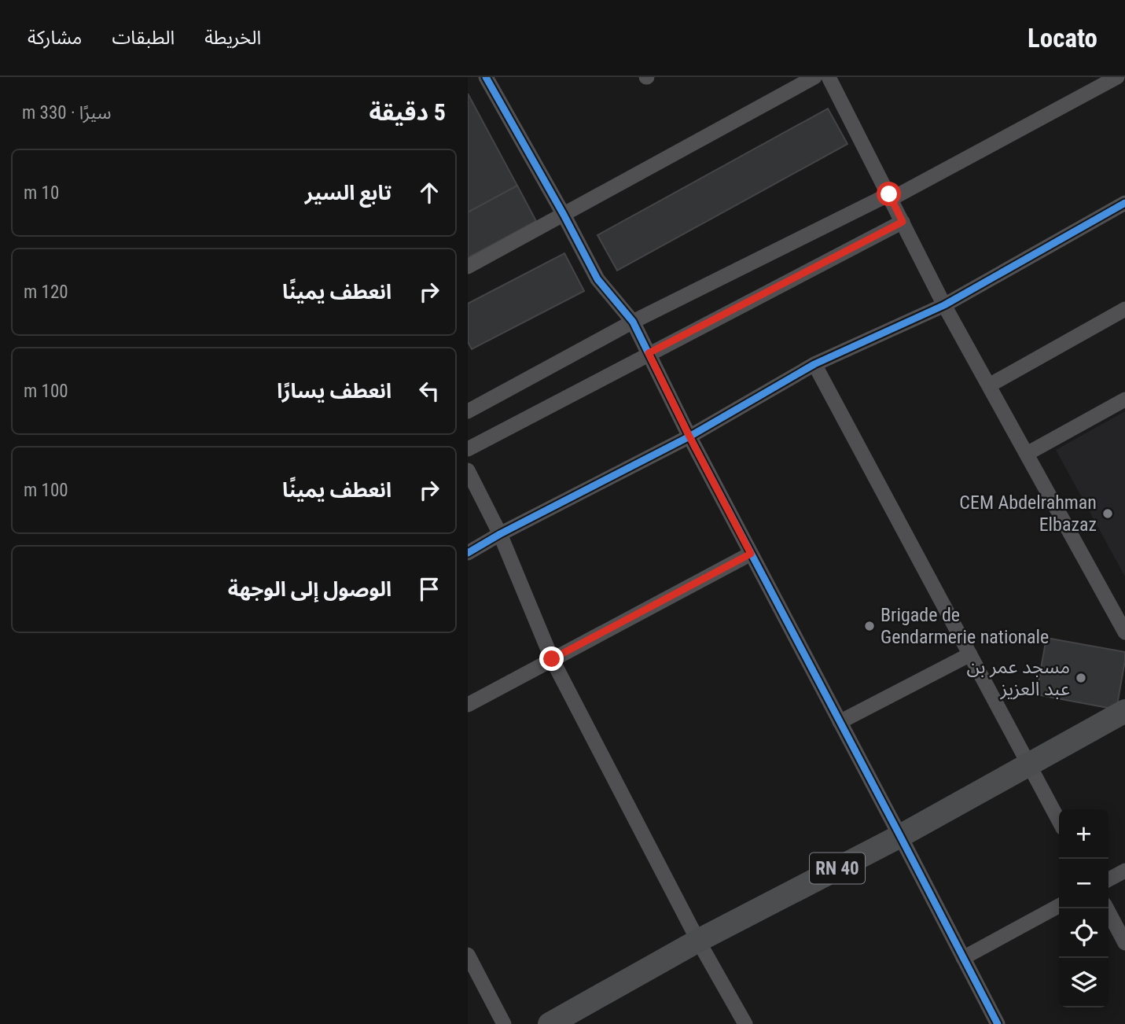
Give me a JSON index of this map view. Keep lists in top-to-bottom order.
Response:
{
  "streets": {
    "main road": ["RN 40"]
  },
  "places": ["CEM Abdelrahman Elbazaz", "Brigade de Gendarmerie nationale", "مسجد عمر بن عبد العزيز"],
  "page": {
    "header": "Locato",
    "nav": ["الخريطة", "الطبقات", "مشاركة"],
    "heading": ["5 دقيقة", "سيرًا · 330 m"],
    "list": [
      ["تابع السير", "10 m"],
      ["انعطف يمينًا", "120 m"],
      ["انعطف يسارًا", "100 m"],
      ["انعطف يمينًا", "100 m"],
      "الوصول إلى الوجهة"
    ],
    "map_buttons": ["+", "−"]
  }
}
